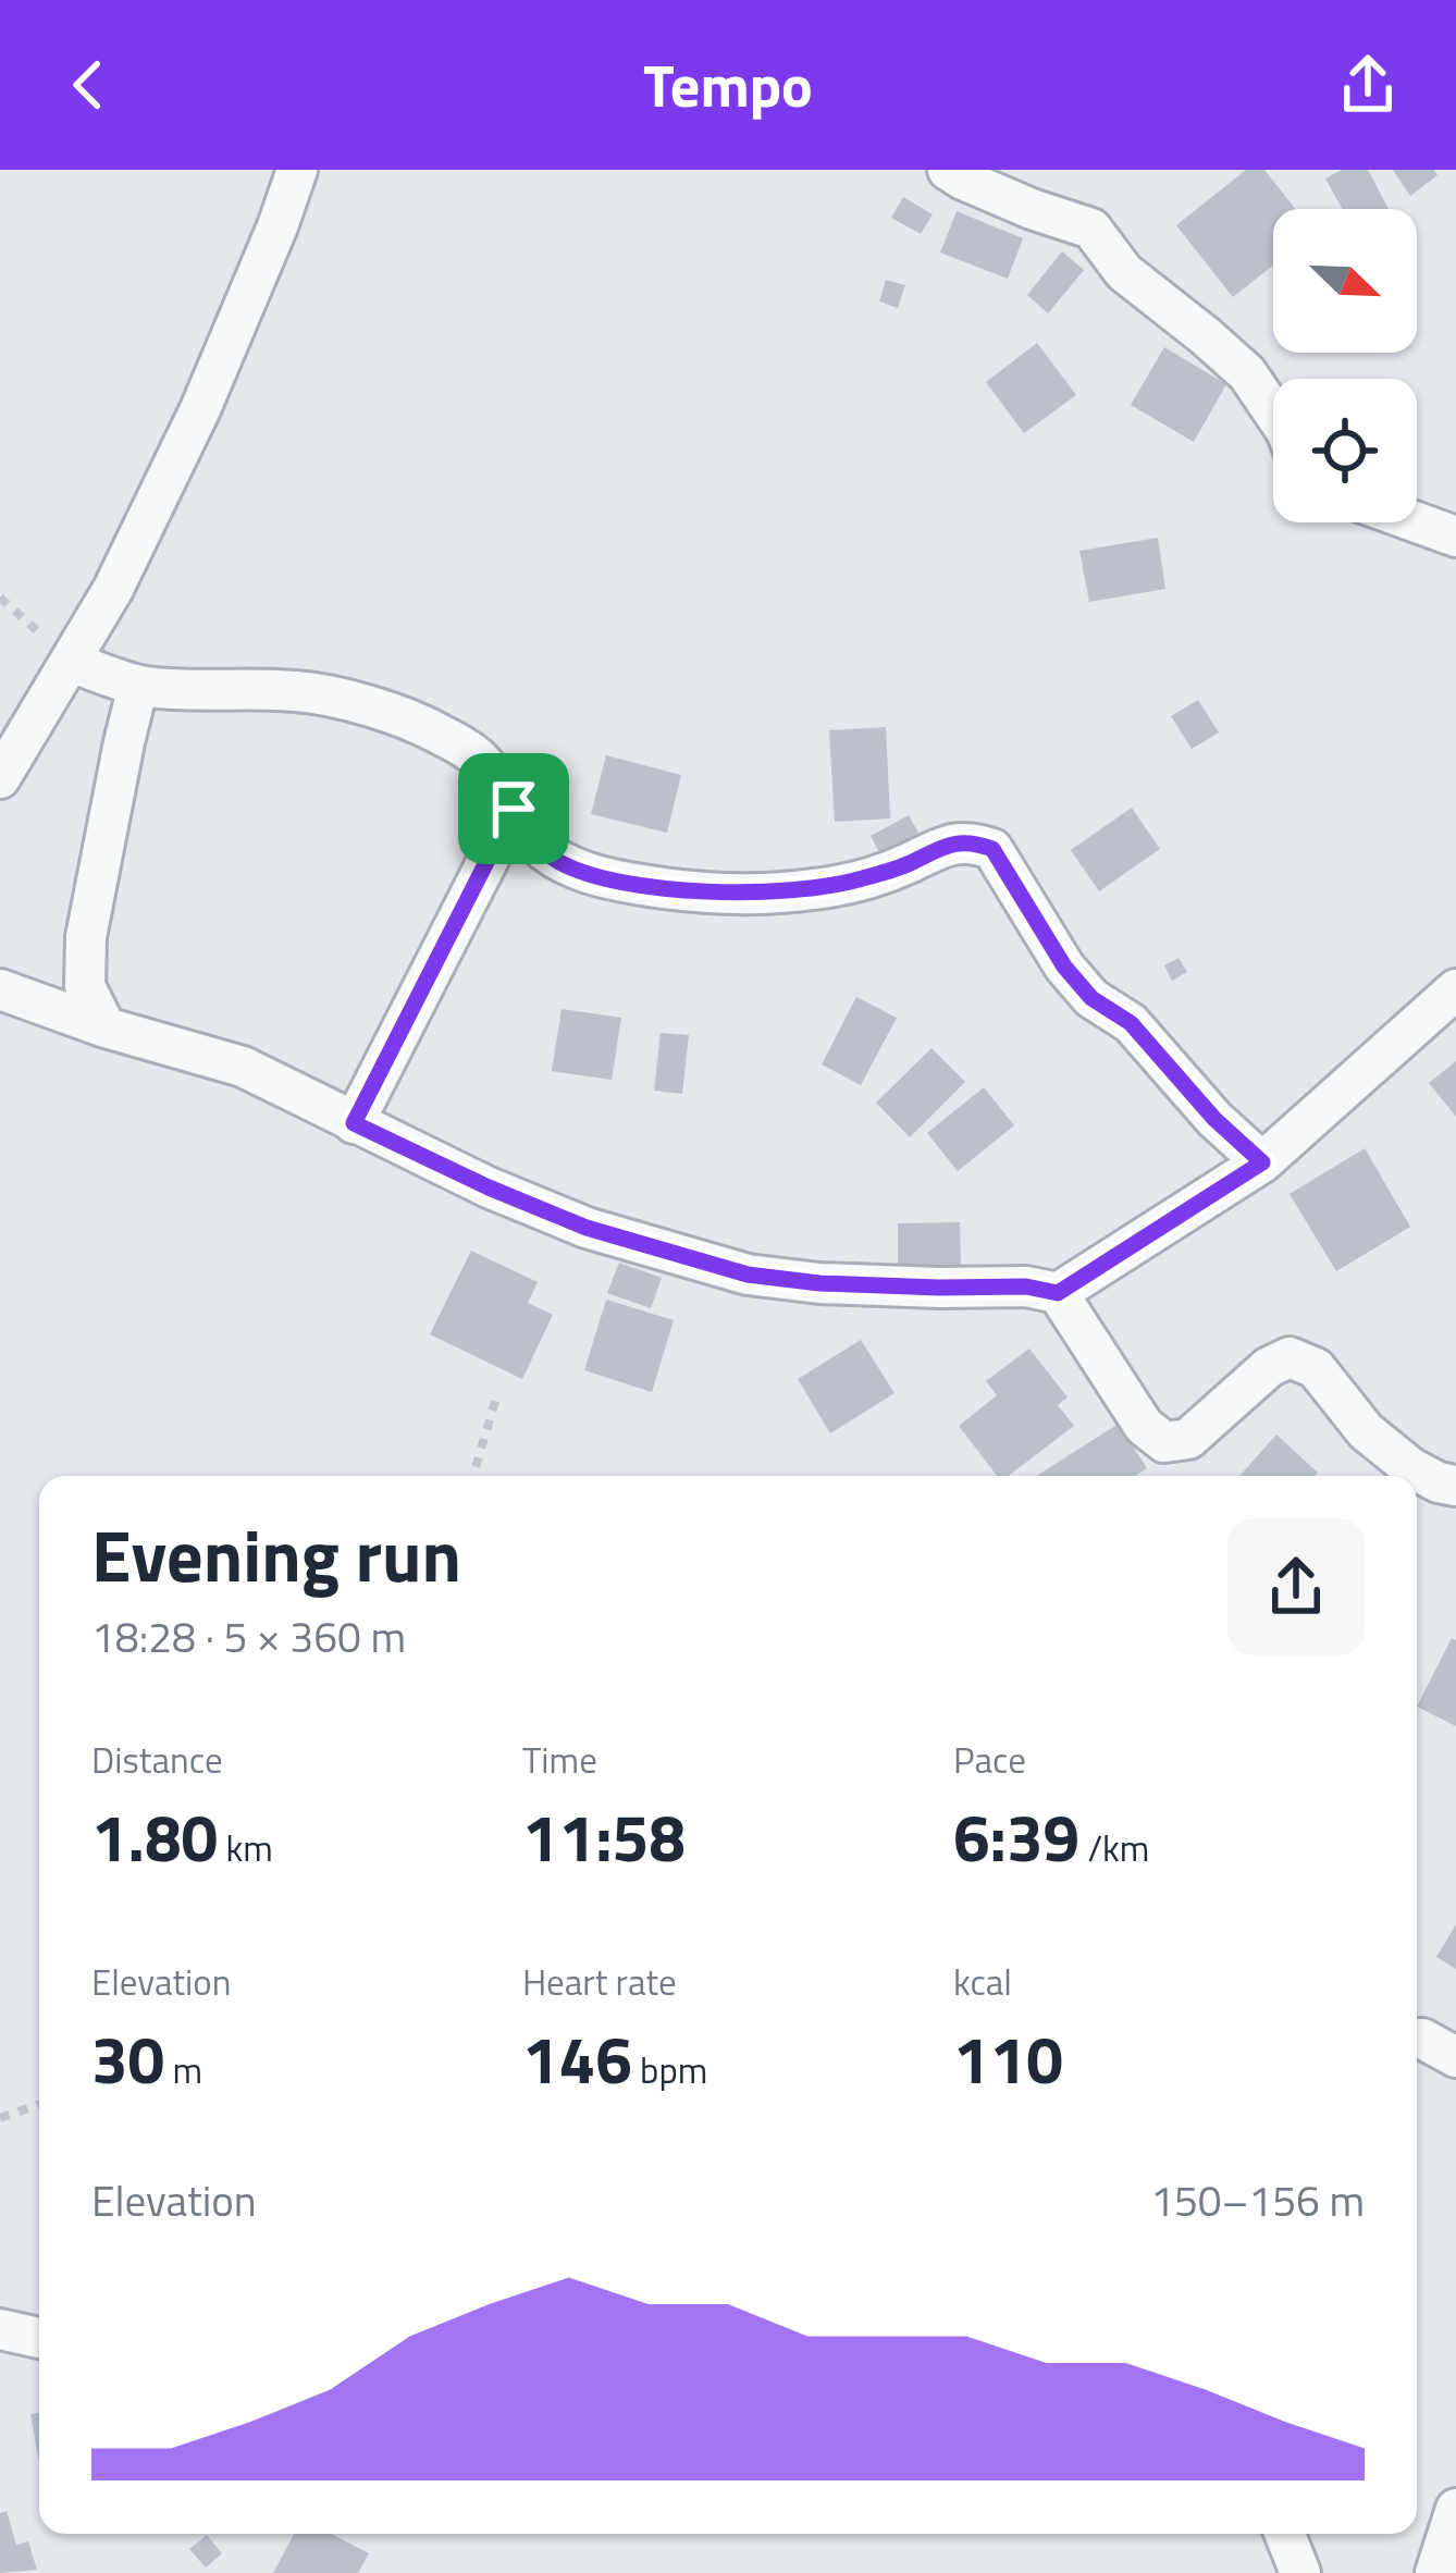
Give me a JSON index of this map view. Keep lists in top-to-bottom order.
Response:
{
  "north": "bottom right",
  "page": {
    "header": "Tempo",
    "heading": ["Evening run", "18:28 · 5 × 360 m"],
    "stats": [
      ["Distance", "1.80 km"],
      ["Time", "11:58"],
      ["Pace", "6:39 /km"],
      ["Elevation", "30 m"],
      ["Heart rate", "146 bpm"],
      ["kcal", "110"]
    ],
    "chart": ["Elevation", "150–156 m"]
  }
}
